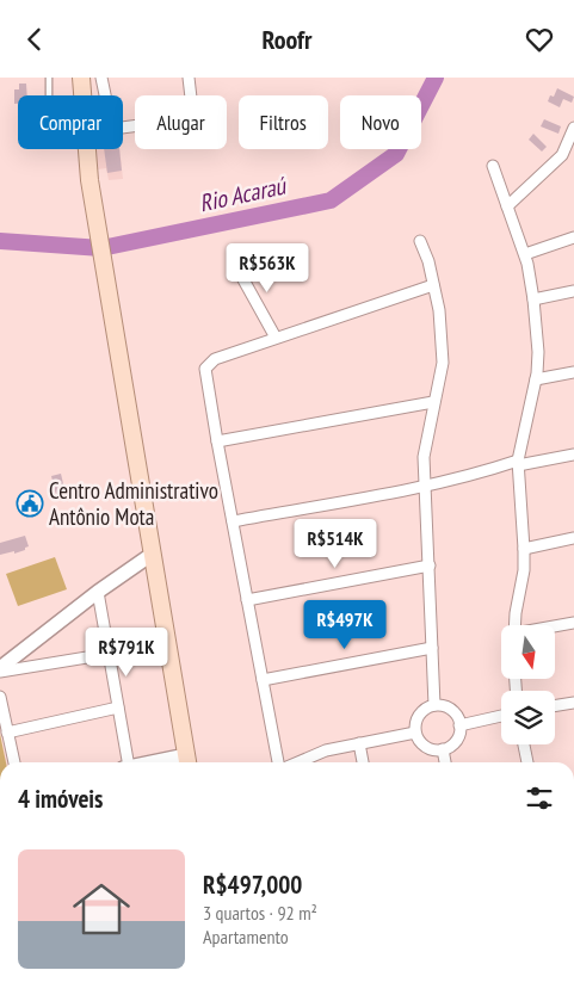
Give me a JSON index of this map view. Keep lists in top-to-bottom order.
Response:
{
  "water": ["Rio Acaraú"],
  "places": {
    "public building": ["Centro Administrativo Antônio Mota"]
  },
  "north": "bottom",
  "page": {
    "header": "Roofr",
    "chip": [
      "Comprar",
      "Alugar",
      "Filtros",
      "Novo"
    ],
    "price": [
      "R$563K",
      "R$514K",
      "R$497K",
      "R$791K"
    ],
    "heading": "4 imóveis",
    "list": [
      {
        "name": "R$497,000",
        "note": "3 quartos · 92 m² · Apartamento"
      }
    ]
  }
}
